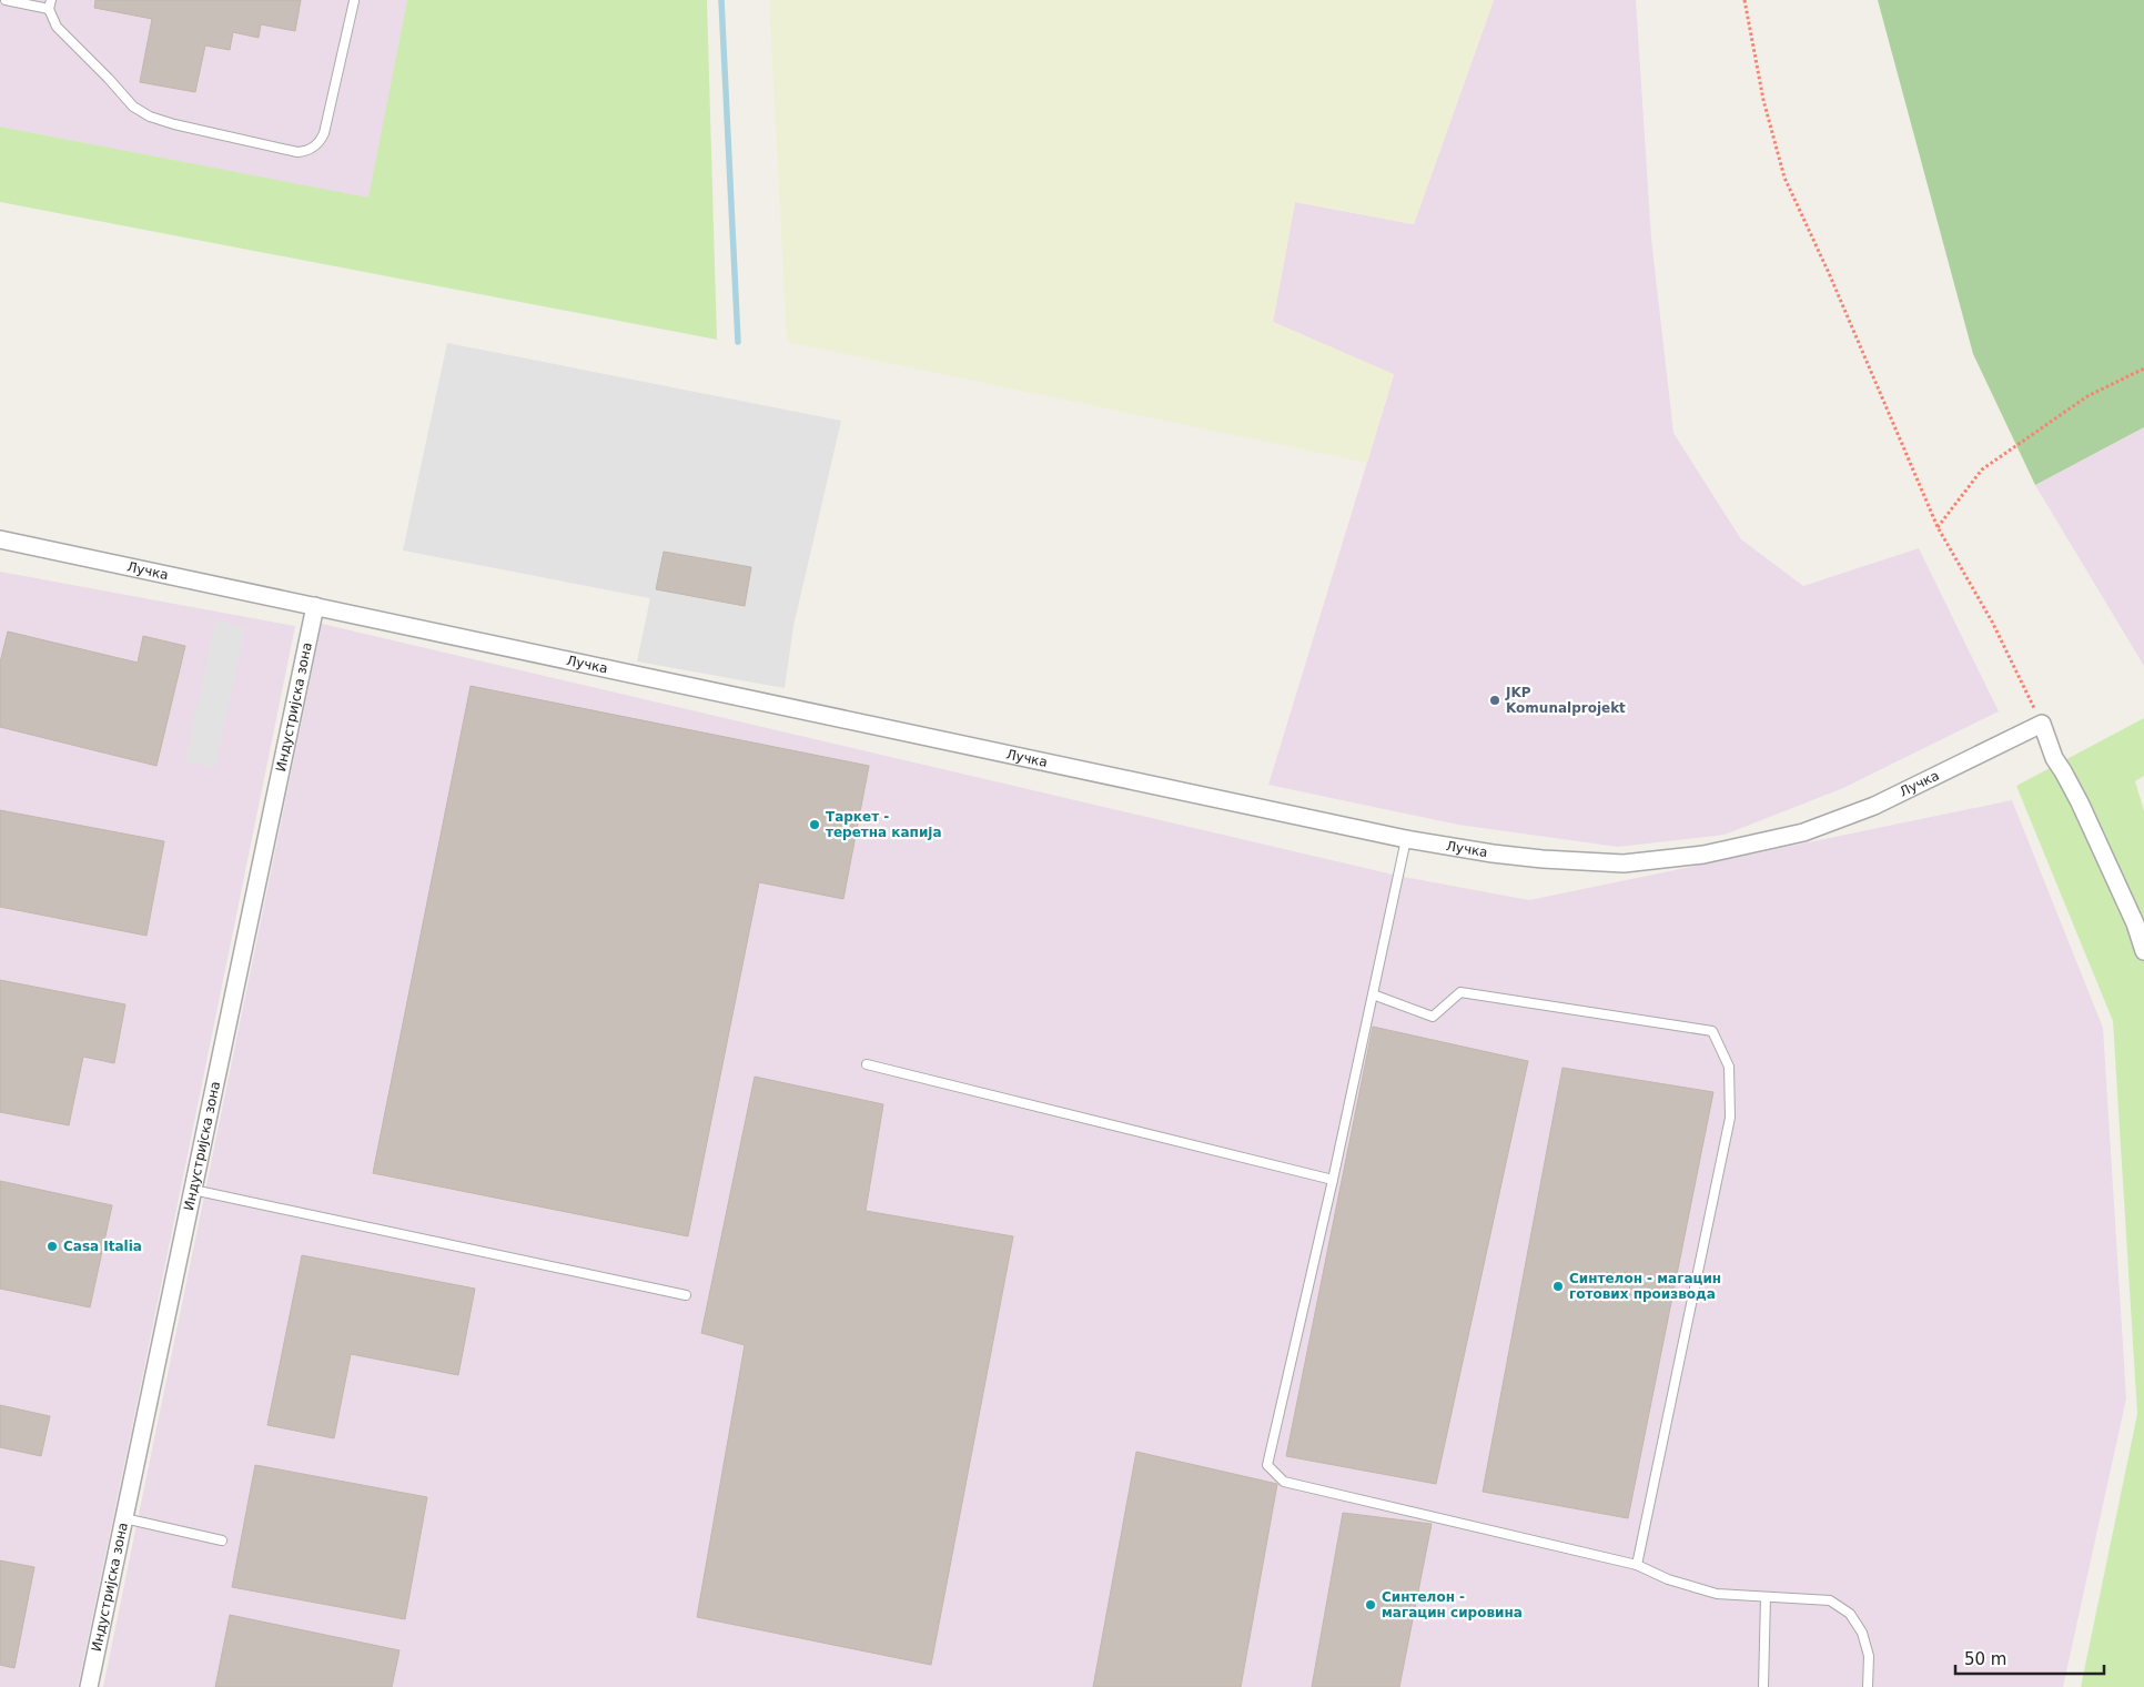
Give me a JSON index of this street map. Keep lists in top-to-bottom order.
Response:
{
  "streets": {
    "street": ["Лучка", "Индустријска зона"]
  },
  "crossings": [
    ["Лучка", "Индустријска зона"]
  ],
  "places": [
    "JKP Komunalprojekt",
    "Таркет - теретна капија",
    "Casa Italia",
    "Синтелон - магацин готових производа",
    "Синтелон - магацин сировина"
  ],
  "scale_bar": "50 m"
}
